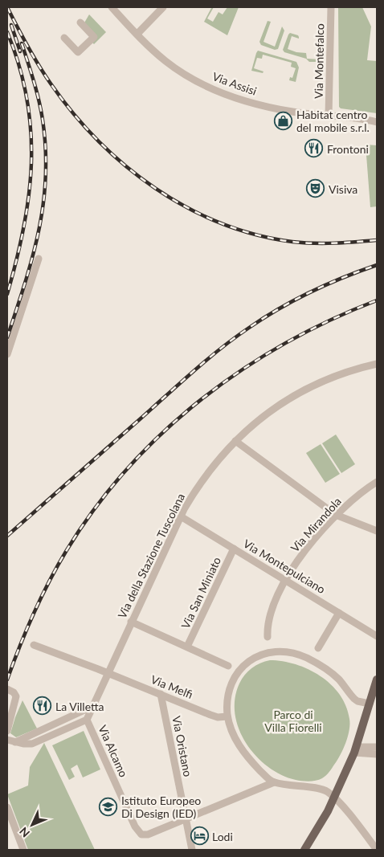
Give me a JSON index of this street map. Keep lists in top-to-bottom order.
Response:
{
  "streets": {
    "street": [
      "Via Montefalco",
      "Via Assisi",
      "Via Mirandola",
      "Via della Stazione Tuscolana",
      "Via Montepulciano",
      "Via San Miniato",
      "Via Melfi",
      "Via Oristano",
      "Via Alcamo"
    ]
  },
  "crossings": [
    ["Via Montefalco", "Via Assisi"],
    ["Via Mirandola", "Via Montepulciano"],
    ["Via della Stazione Tuscolana", "Via Montepulciano"],
    ["Via della Stazione Tuscolana", "Via Melfi"],
    ["Via della Stazione Tuscolana", "Via Alcamo"],
    ["Via Montepulciano", "Via San Miniato"],
    ["Via Melfi", "Via Oristano"],
    ["Via Melfi", "Via Alcamo"],
    ["Via Oristano", "Via Alcamo"]
  ],
  "parks": ["Parco di Villa Fiorelli"],
  "places": {
    "shop": ["Habitat centro del mobile s.r.l."],
    "restaurant": ["Frontoni", "La Villetta"],
    "theatre": ["Visiva"],
    "school or university": ["Istituto Europeo Di Design (IED)"],
    "hotel": ["Lodi"]
  },
  "north": "bottom left"
}
